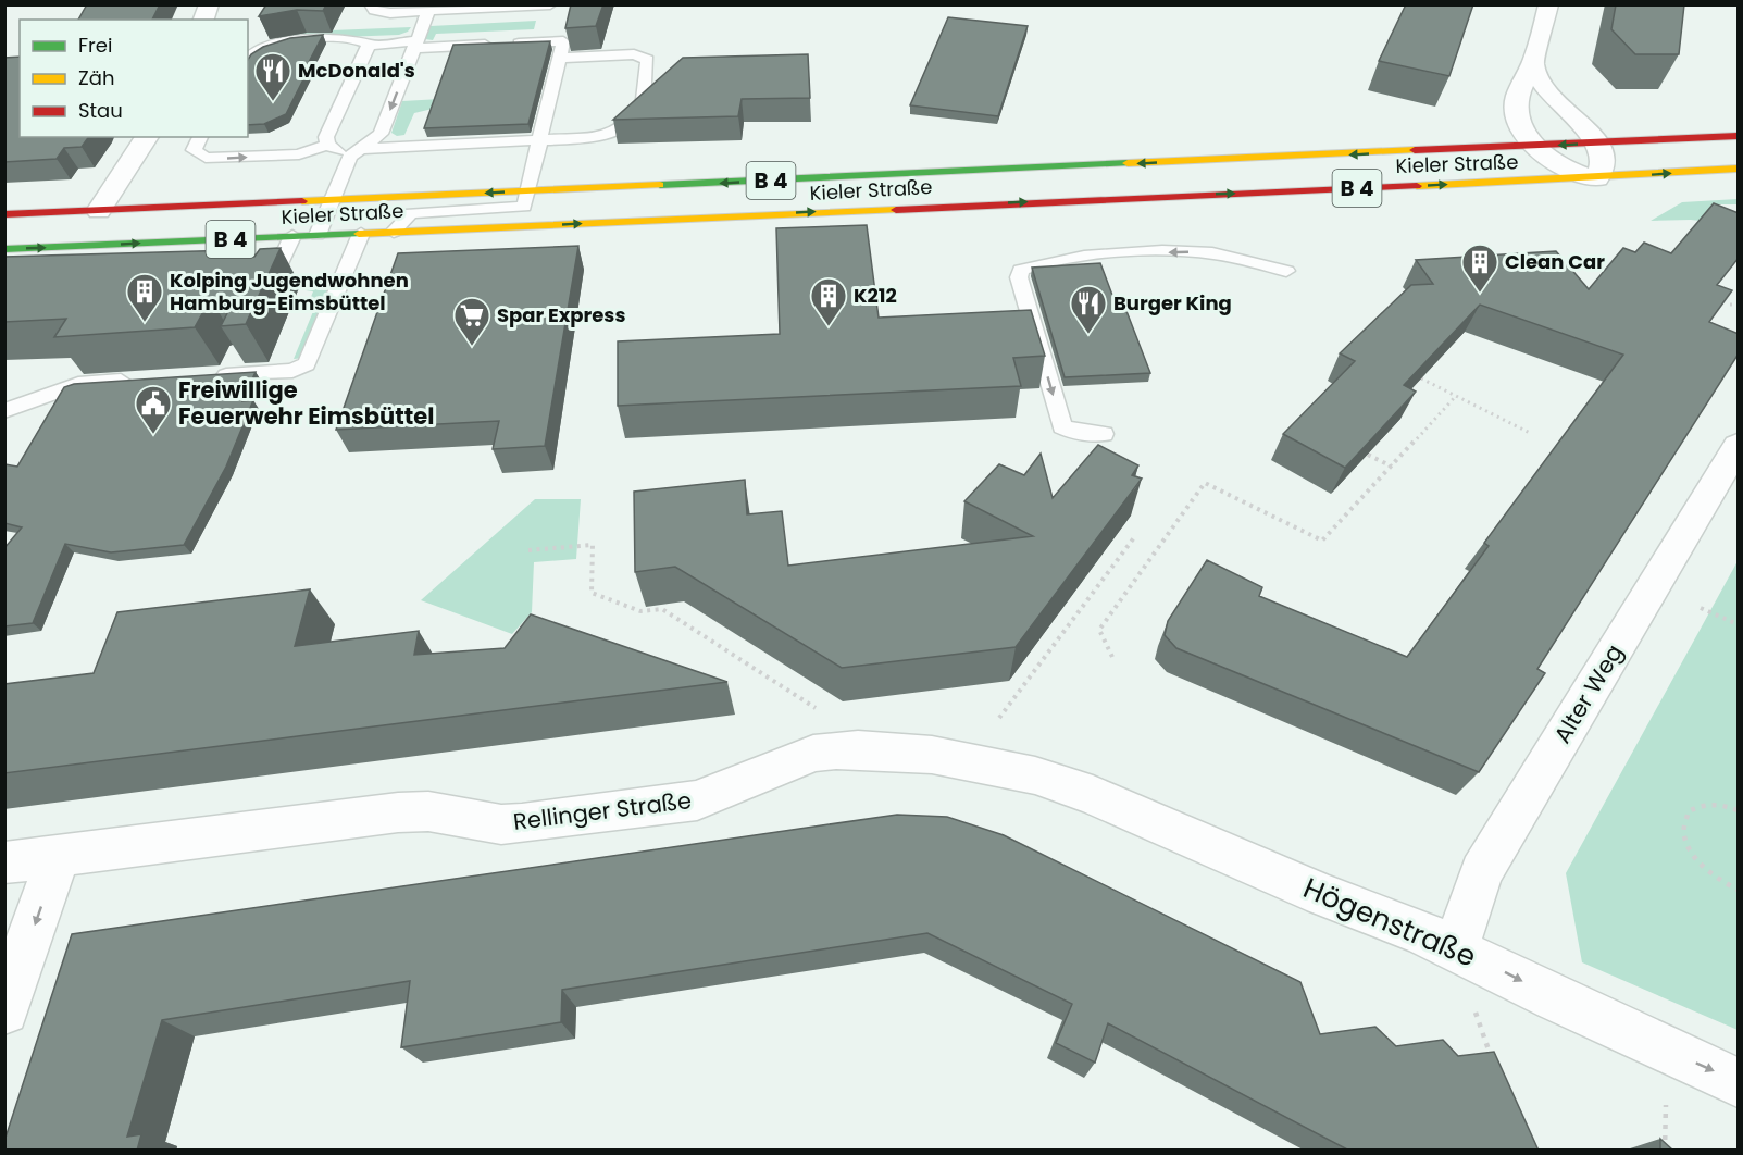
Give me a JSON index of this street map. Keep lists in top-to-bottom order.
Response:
{
  "streets": {
    "main road": ["Kieler Straße", "B 4"],
    "street": ["Alter Weg", "Rellinger Straße", "Högenstraße"]
  },
  "crossings": [
    ["Alter Weg", "Högenstraße"],
    ["Rellinger Straße", "Högenstraße"]
  ],
  "one_way": ["Högenstraße"],
  "places": {
    "restaurant": ["McDonald's", "Burger King"],
    "building": ["Clean Car", "Kolping Jugendwohnen Hamburg-Eimsbüttel", "K212"],
    "supermarket": ["Spar Express"],
    "public building": ["Freiwillige Feuerwehr Eimsbüttel"]
  },
  "legend": ["Frei", "Zäh", "Stau"]
}
